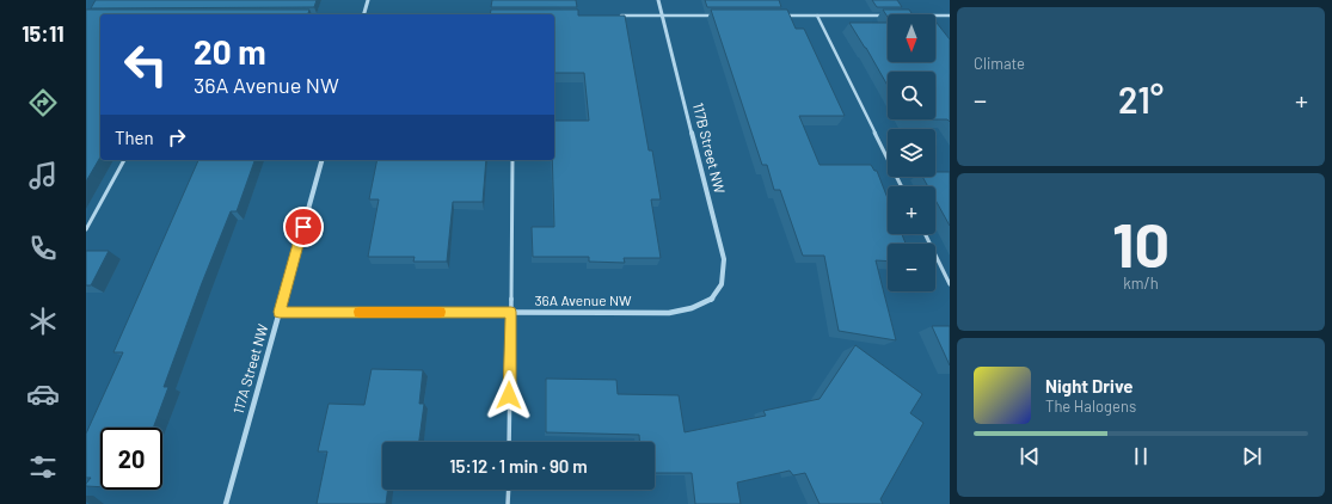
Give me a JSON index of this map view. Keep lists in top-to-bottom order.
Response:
{
  "streets": {
    "street": ["117B Street NW", "36A Avenue NW", "117A Street NW"]
  },
  "crossings": [
    ["117B Street NW", "36A Avenue NW"],
    ["36A Avenue NW", "117A Street NW"]
  ],
  "north": "bottom",
  "page": {
    "tabs": "15:11",
    "tile": [
      "Climate",
      ["10", "km/h"]
    ],
    "map_buttons": ["+", "−"],
    "turn": ["20 m", "36A Avenue NW"],
    "heat": ["−", "21°", "+"],
    "then": "Then",
    "song": ["Night Drive", "The Halogens"],
    "limit": "20",
    "trip": "15:12 · 1 min · 90 m"
  }
}
